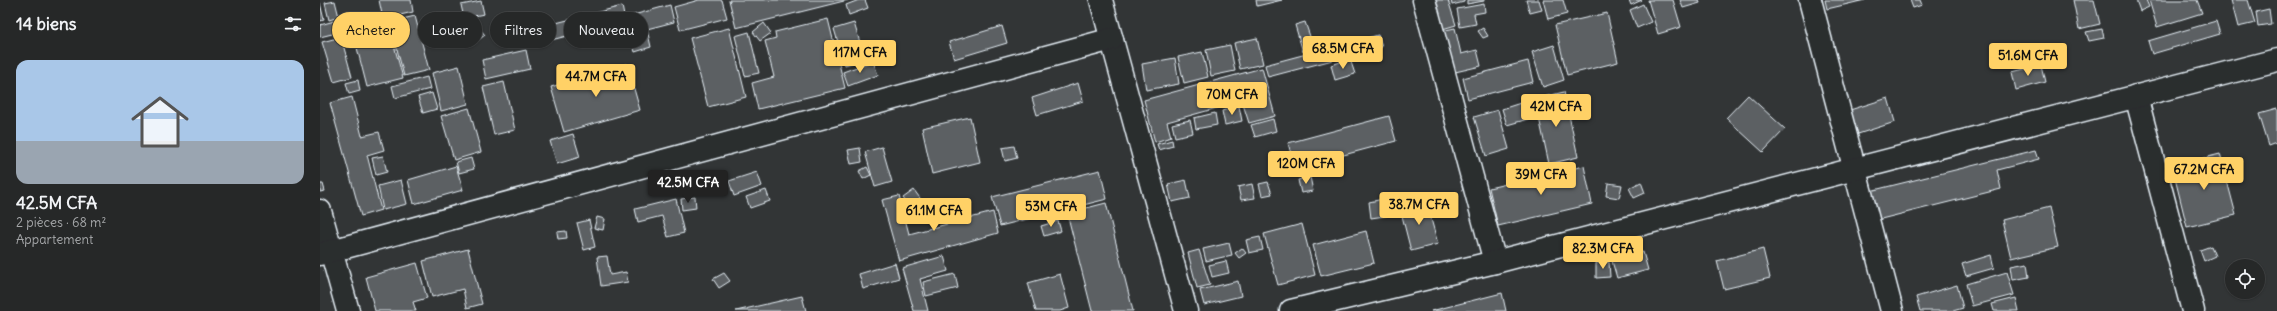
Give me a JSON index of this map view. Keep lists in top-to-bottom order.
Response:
{
  "page": {
    "heading": "14 biens",
    "chip": [
      "Acheter",
      "Louer",
      "Filtres",
      "Nouveau"
    ],
    "price": [
      "68.5M CFA",
      "117M CFA",
      "51.6M CFA",
      "44.7M CFA",
      "70M CFA",
      "42M CFA",
      "120M CFA",
      "67.2M CFA",
      "39M CFA",
      "42.5M CFA",
      "38.7M CFA",
      "53M CFA",
      "61.1M CFA",
      "82.3M CFA"
    ],
    "list": [
      {
        "name": "42.5M CFA",
        "note": "2 pièces · 68 m² · Appartement"
      }
    ]
  }
}
